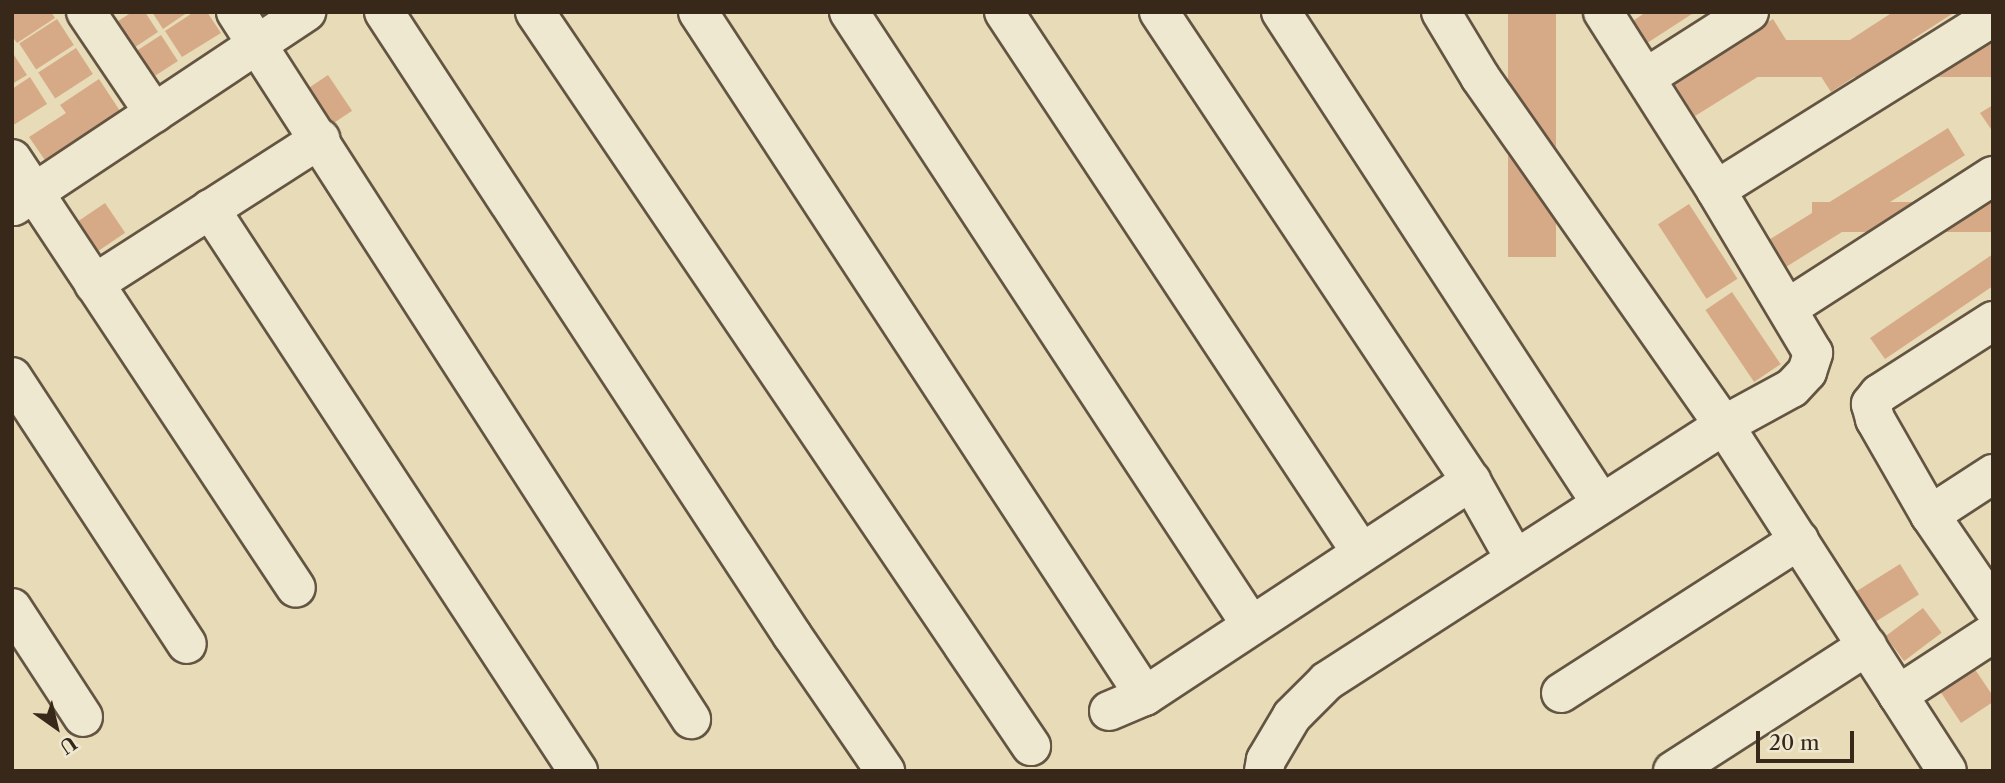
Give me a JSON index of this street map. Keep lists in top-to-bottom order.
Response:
{
  "scale_bar": "20 m",
  "north": "bottom right"
}
